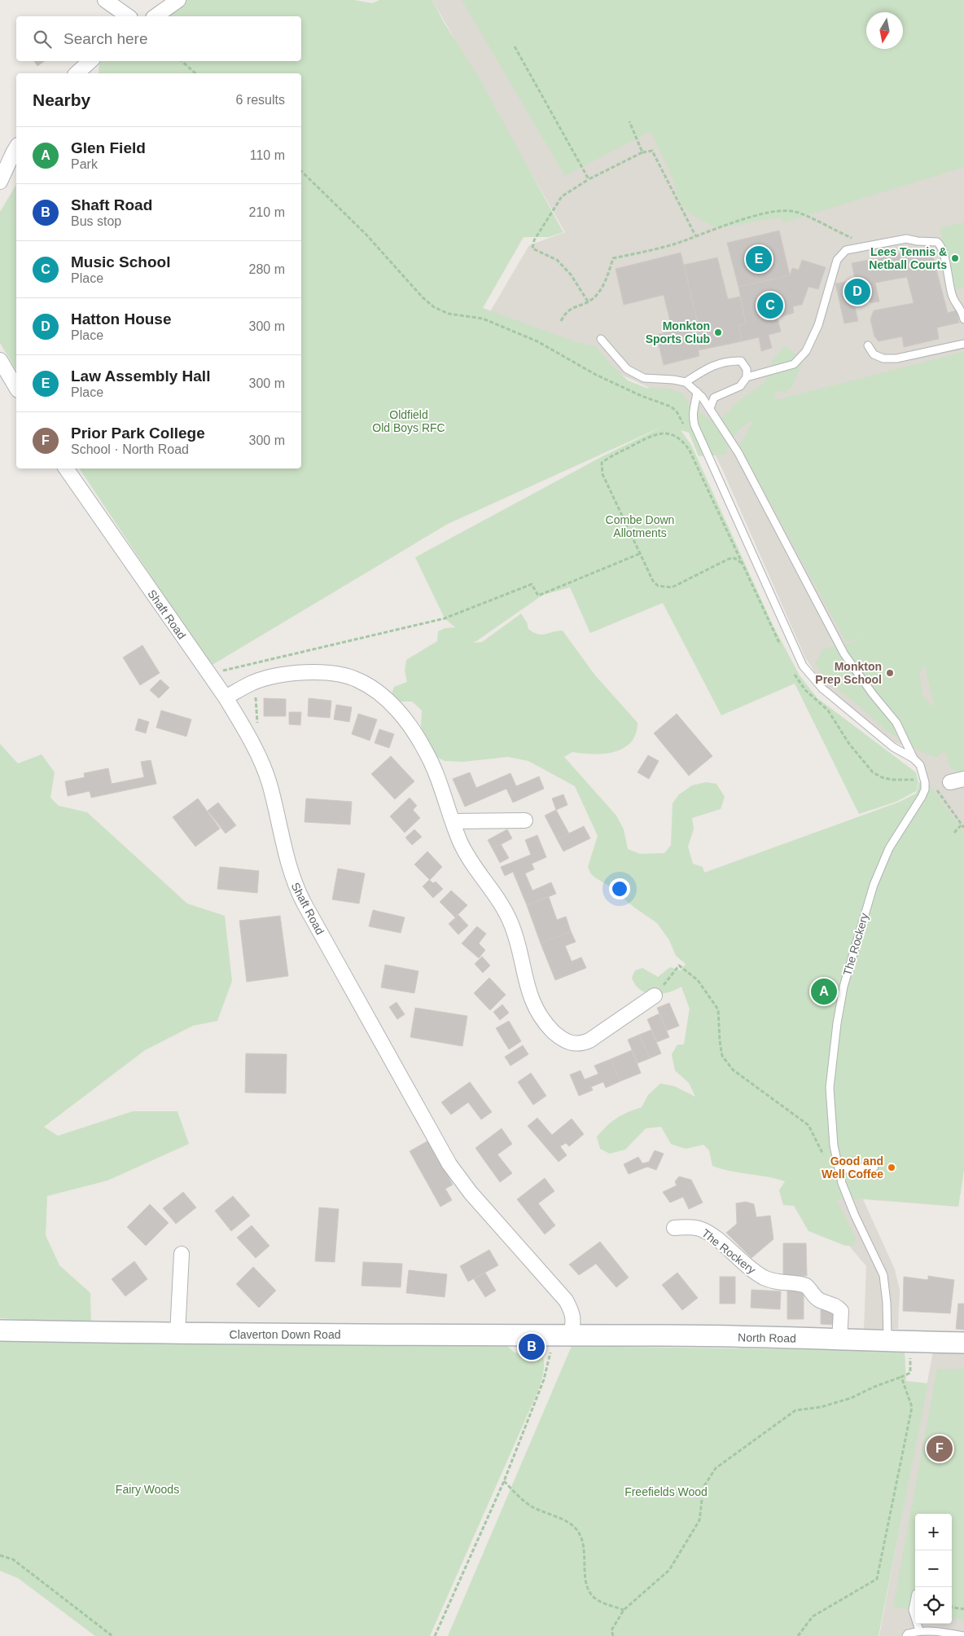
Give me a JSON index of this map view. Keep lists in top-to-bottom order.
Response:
{
  "streets": {
    "street": [
      "Shaft Road",
      "The Rockery",
      "Claverton Down Road",
      "North Road"
    ]
  },
  "crossings": [
    ["Shaft Road", "Claverton Down Road"],
    ["Shaft Road", "North Road"],
    ["The Rockery", "North Road"],
    ["Claverton Down Road", "North Road"]
  ],
  "parks": [
    "Oldfield Old Boys RFC",
    "Combe Down Allotments",
    "Fairy Woods",
    "Freefields Wood"
  ],
  "places": [
    "Lees Tennis & Netball Courts",
    "Monkton Sports Club",
    "Monkton Prep School",
    "Good and Well Coffee"
  ],
  "north": "bottom",
  "page": {
    "search": "Search here",
    "heading": ["Nearby", "6 results"],
    "list": [
      {
        "mark": "A",
        "name": "Glen Field",
        "note": "Park",
        "value": "110 m"
      },
      {
        "mark": "B",
        "name": "Shaft Road",
        "note": "Bus stop",
        "value": "210 m"
      },
      {
        "mark": "C",
        "name": "Music School",
        "note": "Place",
        "value": "280 m"
      },
      {
        "mark": "D",
        "name": "Hatton House",
        "note": "Place",
        "value": "300 m"
      },
      {
        "mark": "E",
        "name": "Law Assembly Hall",
        "note": "Place",
        "value": "300 m"
      },
      {
        "mark": "F",
        "name": "Prior Park College",
        "note": "School · North Road",
        "value": "300 m"
      }
    ],
    "pins": [
      "E",
      "D",
      "C",
      "A",
      "B",
      "F"
    ],
    "map_buttons": ["+", "−"]
  }
}
